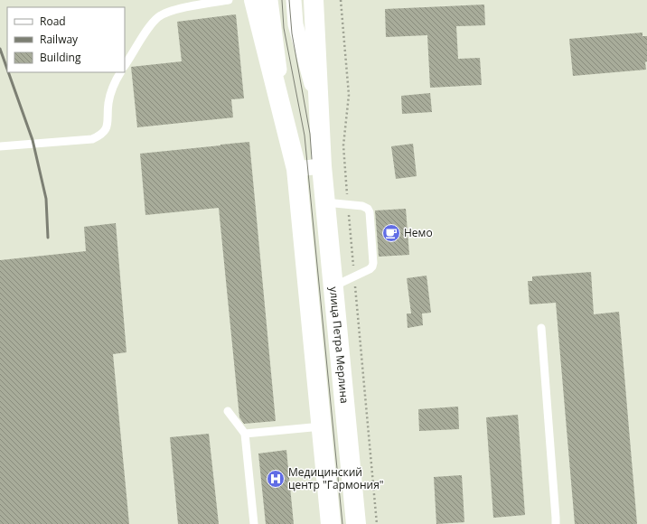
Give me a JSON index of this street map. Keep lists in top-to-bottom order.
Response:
{
  "streets": {
    "main road": ["улица Петра Мерлина"]
  },
  "places": {
    "cafe": ["Немо"],
    "hospital": ["Медицинский центр \"Гармония\""]
  },
  "legend": ["Road", "Railway", "Building"]
}
